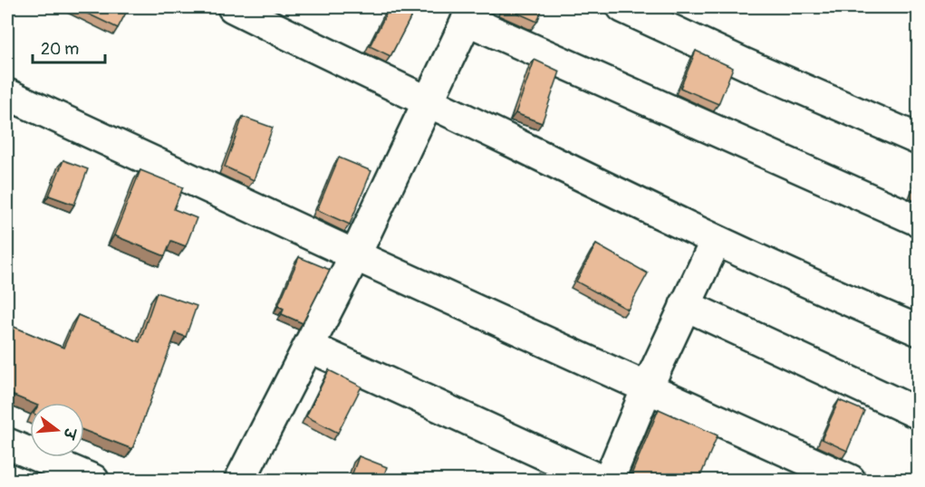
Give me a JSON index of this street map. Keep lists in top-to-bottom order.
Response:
{
  "scale_bar": "20 m",
  "north": "right"
}
